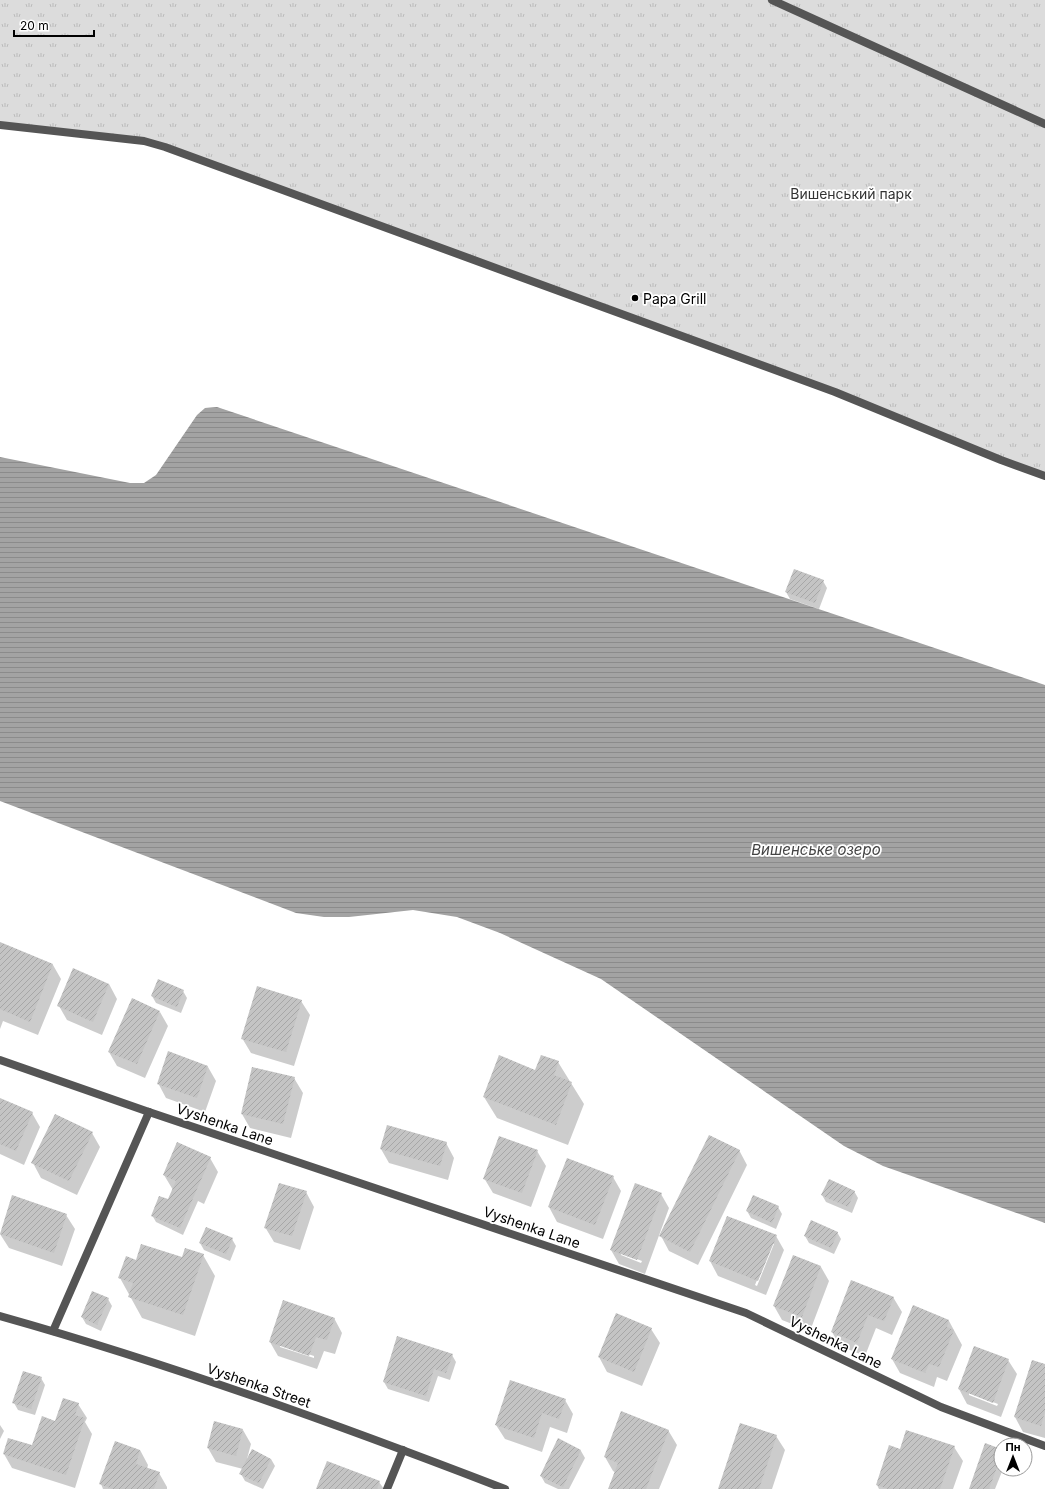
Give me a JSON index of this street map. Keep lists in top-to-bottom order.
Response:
{
  "streets": {
    "street": ["Vyshenka Lane", "Vyshenka Street"]
  },
  "water": ["Вишенське озеро"],
  "parks": ["Вишенський парк"],
  "places": ["Papa Grill"],
  "scale_bar": "20 m",
  "north": "top"
}
